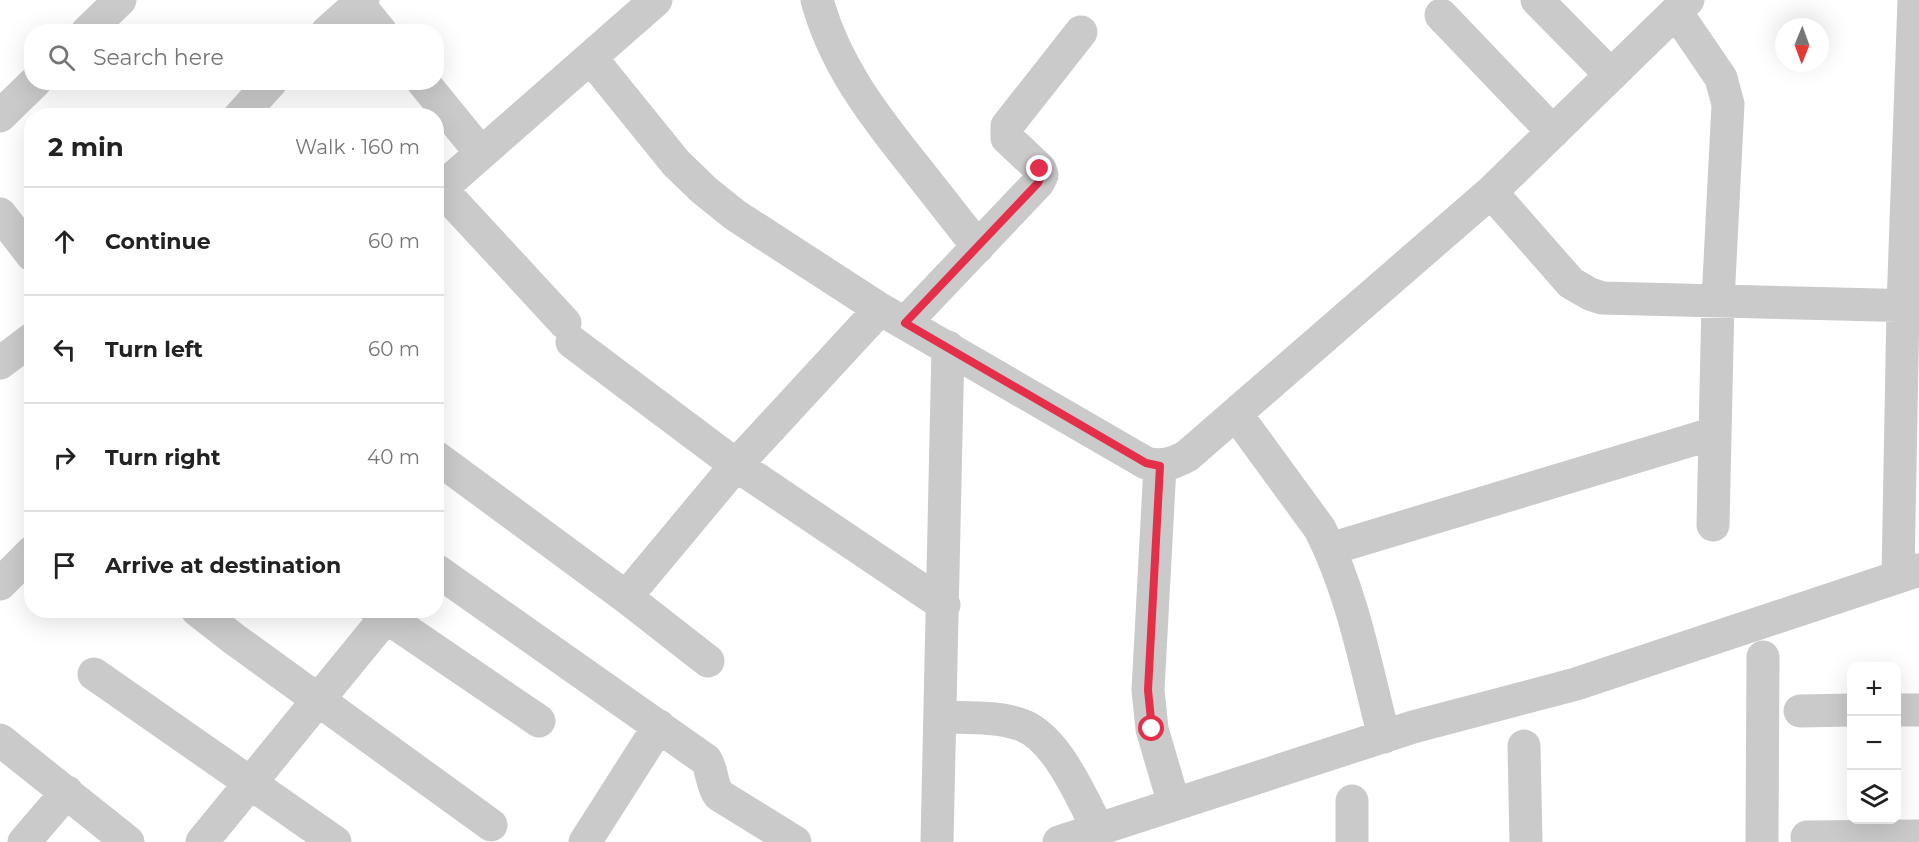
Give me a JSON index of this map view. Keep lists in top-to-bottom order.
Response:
{
  "north": "bottom",
  "page": {
    "search": "Search here",
    "heading": ["2 min", "Walk · 160 m"],
    "list": [
      ["Continue", "60 m"],
      ["Turn left", "60 m"],
      ["Turn right", "40 m"],
      "Arrive at destination"
    ],
    "map_buttons": ["+", "−"]
  }
}
